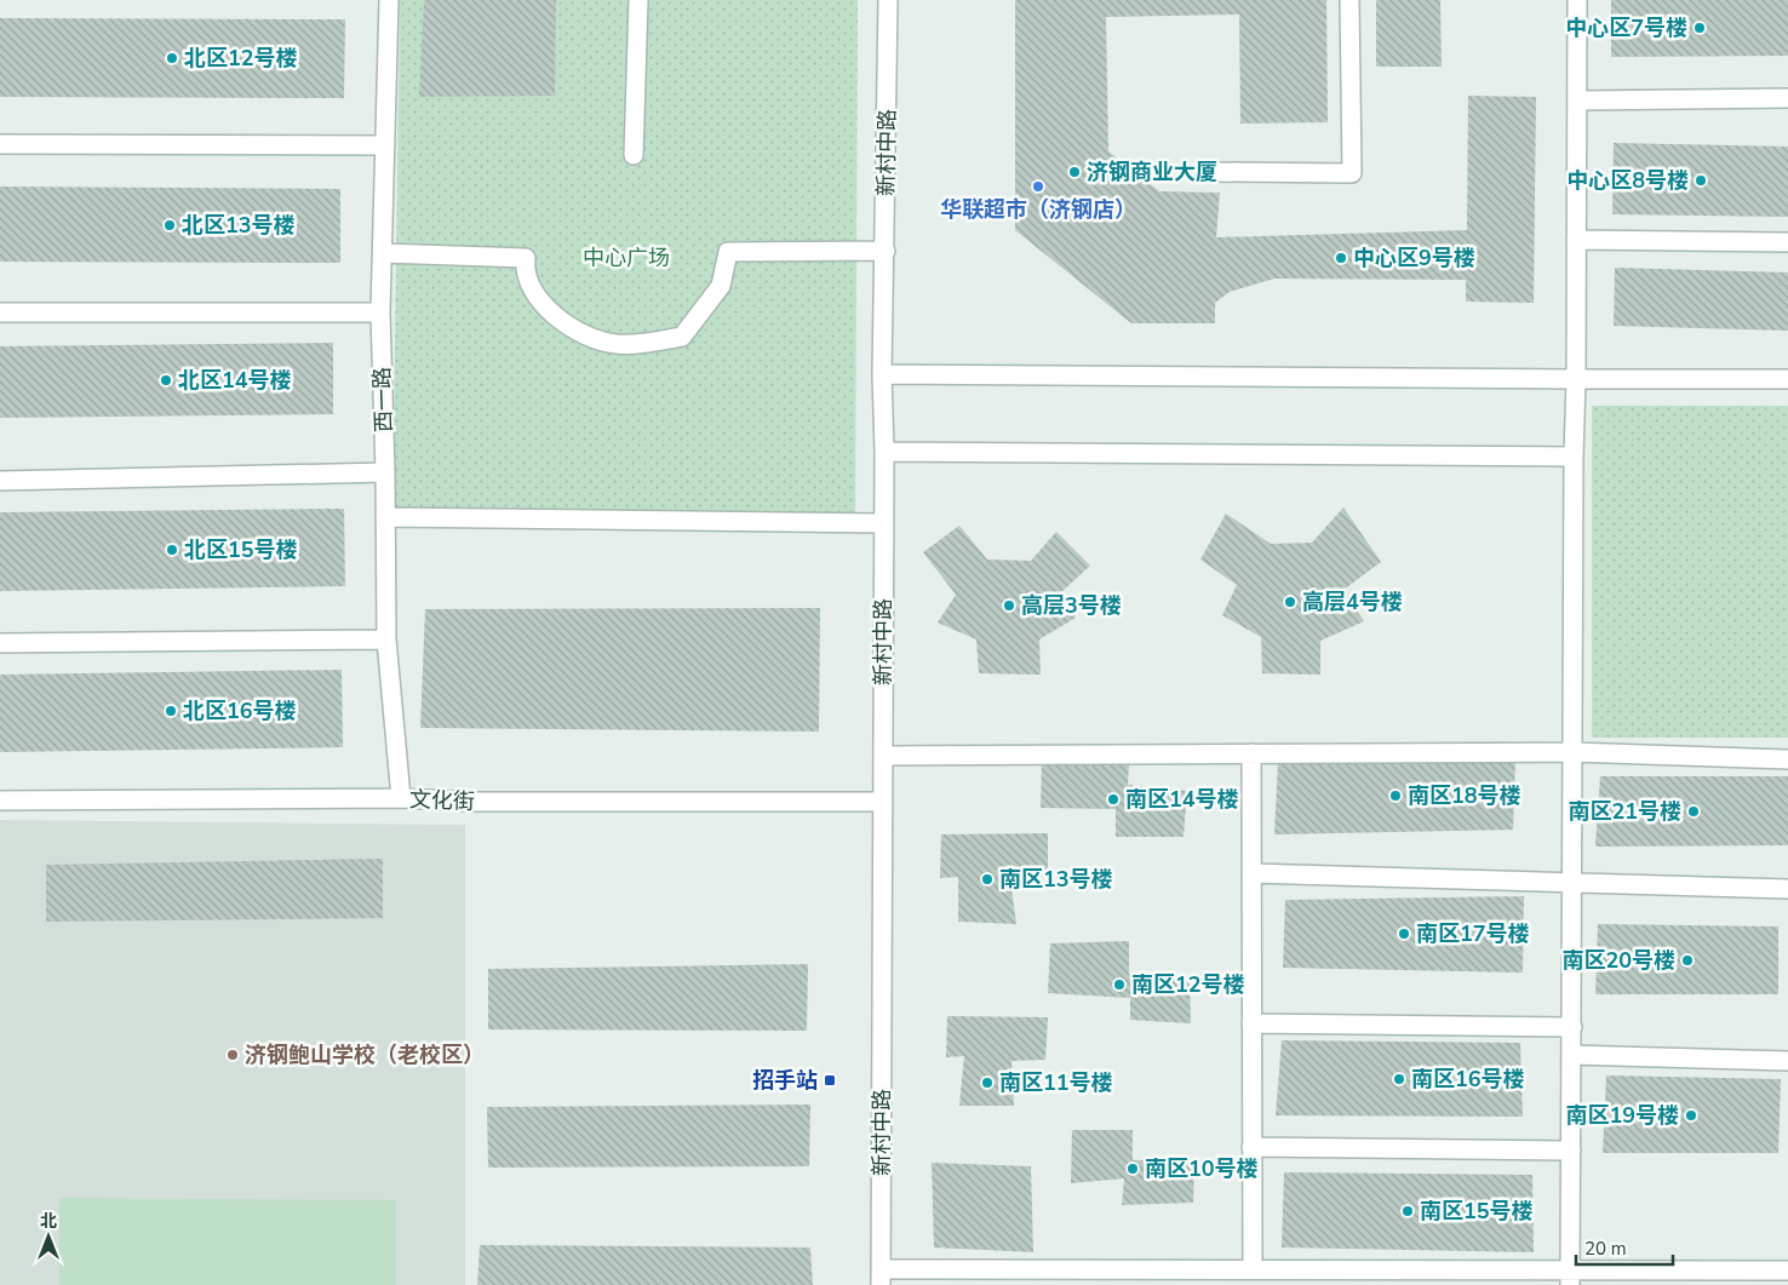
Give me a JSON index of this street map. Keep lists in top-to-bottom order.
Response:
{
  "streets": {
    "street": ["新村中路", "西一路", "文化街"]
  },
  "crossings": [
    ["新村中路", "文化街"],
    ["西一路", "文化街"]
  ],
  "parks": ["中心广场"],
  "places": {
    "other": [
      "中心区7号楼",
      "北区12号楼",
      "济钢商业大厦",
      "中心区8号楼",
      "华联超市（济钢店）",
      "北区13号楼",
      "中心区9号楼",
      "北区14号楼",
      "北区15号楼",
      "高层4号楼",
      "高层3号楼",
      "北区16号楼",
      "南区18号楼",
      "南区14号楼",
      "南区21号楼",
      "南区13号楼",
      "南区17号楼",
      "南区20号楼",
      "南区12号楼",
      "济钢鲍山学校（老校区）",
      "南区16号楼",
      "南区11号楼",
      "南区19号楼",
      "南区10号楼",
      "南区15号楼"
    ],
    "transit": ["招手站"]
  },
  "scale_bar": "20 m",
  "north": "top"
}
